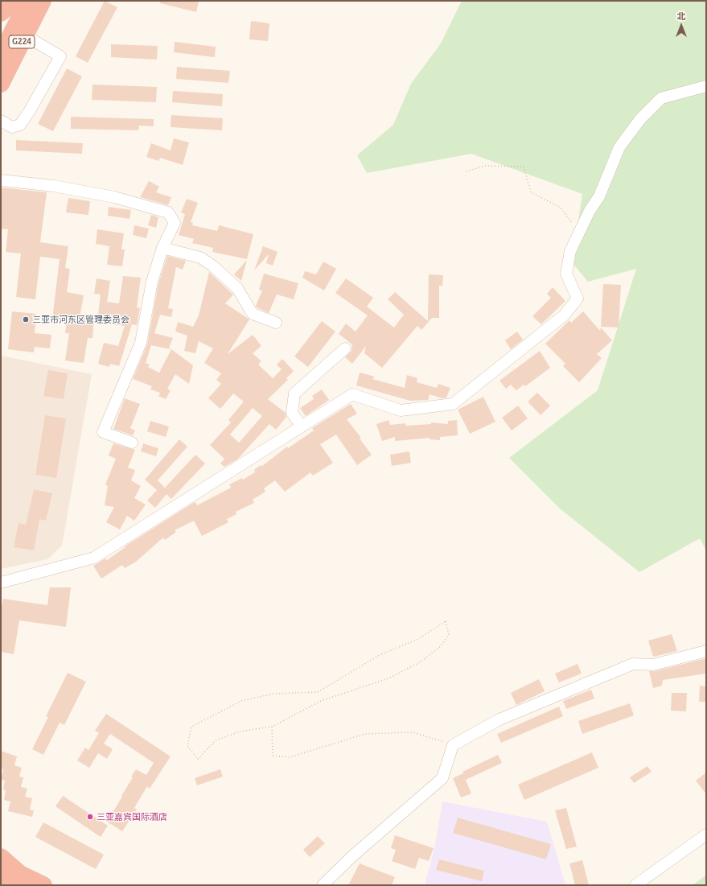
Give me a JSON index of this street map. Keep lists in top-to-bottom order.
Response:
{
  "streets": {
    "highway": ["G224"]
  },
  "places": ["三亚市河东区管理委员会", "三亚嘉宾国际酒店"],
  "north": "top"
}
